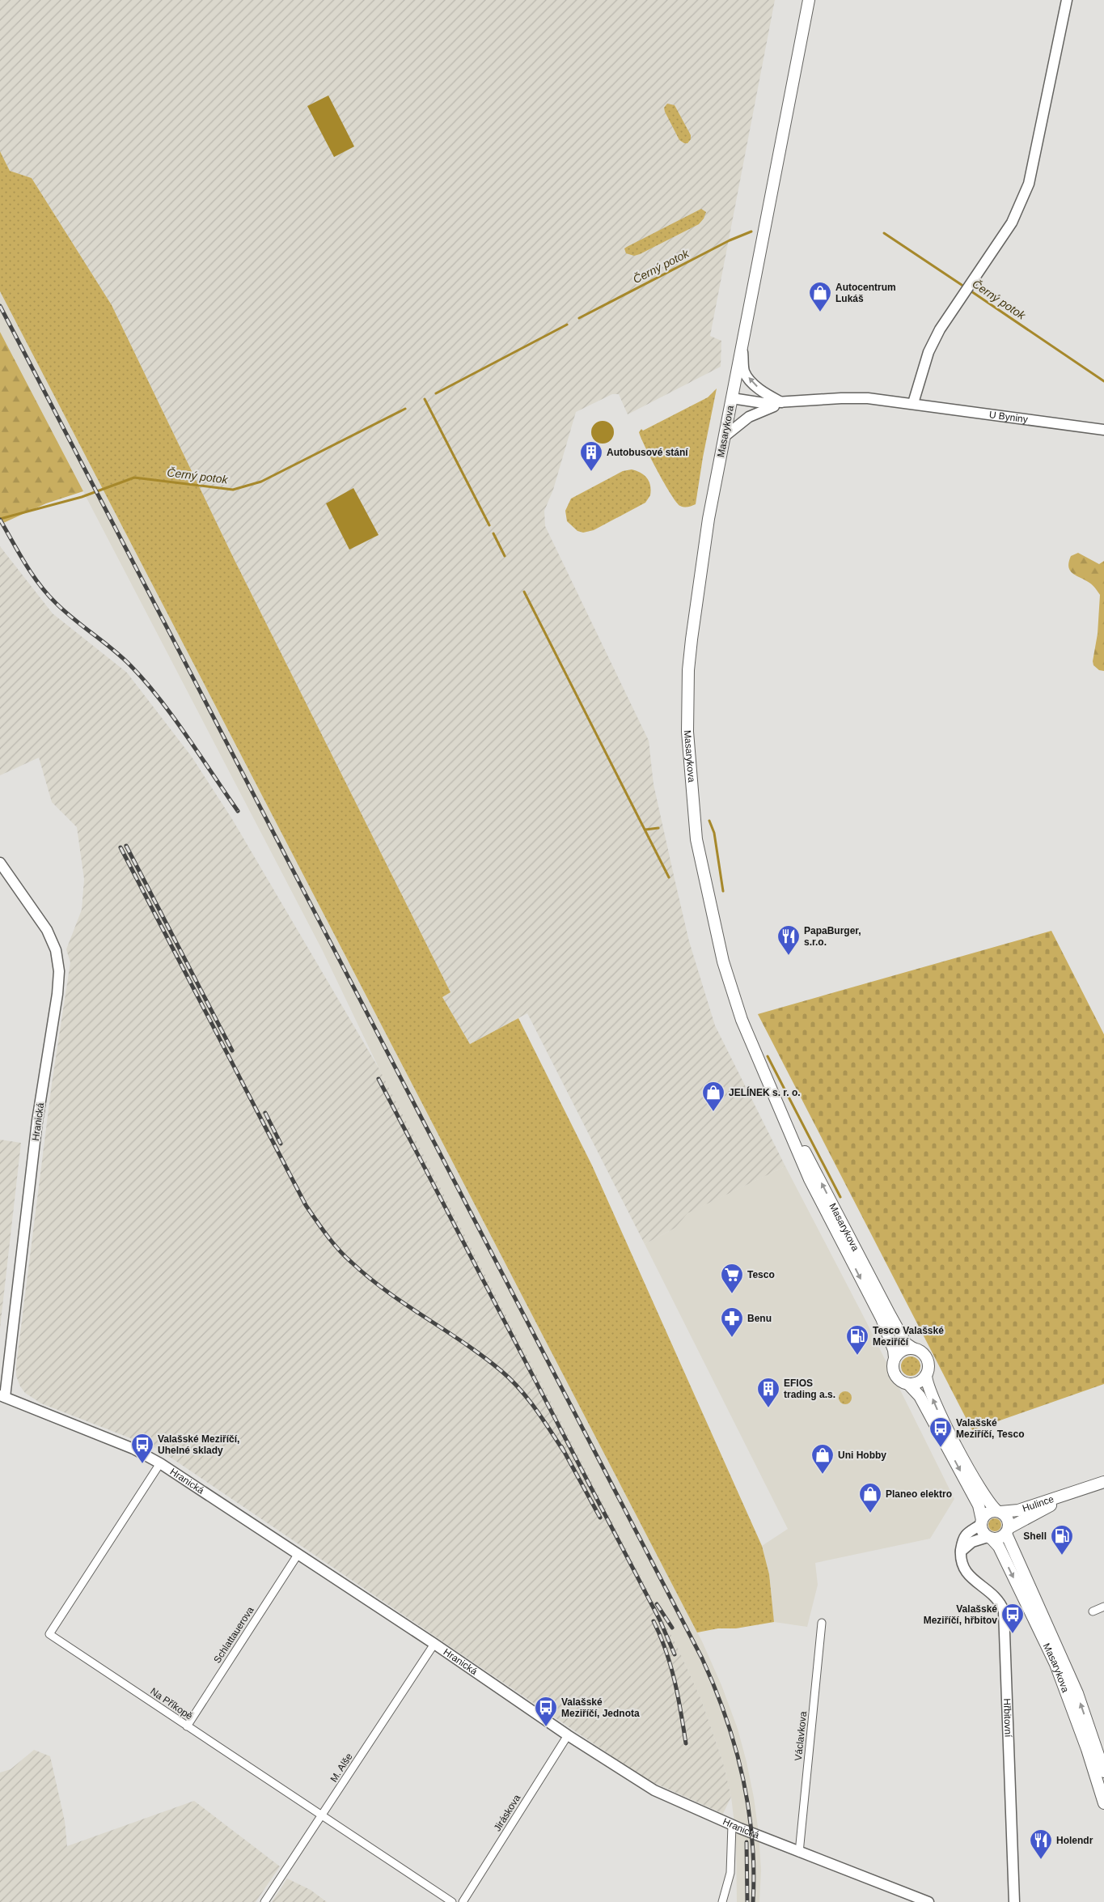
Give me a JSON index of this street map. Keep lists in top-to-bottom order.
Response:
{
  "streets": {
    "main road": ["Masarykova", "Hulince"],
    "street": [
      "U Byniny",
      "Hranická",
      "Schlattauerova",
      "Na Příkopě",
      "Hřbitovní",
      "Václavkova",
      "M. Alše",
      "Jiráskova"
    ]
  },
  "crossings": [
    ["Masarykova", "Hulince"],
    ["Hranická", "Schlattauerova"],
    ["Hranická", "Na Příkopě"],
    ["Hranická", "Václavkova"],
    ["Hranická", "M. Alše"],
    ["Hranická", "Jiráskova"],
    ["Schlattauerova", "Na Příkopě"],
    ["Na Příkopě", "M. Alše"]
  ],
  "water": ["Černý potok"],
  "places": {
    "shop": [
      "Autocentrum Lukáš",
      "JELÍNEK s. r. o.",
      "Uni Hobby",
      "Planeo elektro"
    ],
    "building": ["Autobusové stání", "EFIOS trading a.s."],
    "restaurant": ["PapaBurger, s.r.o.", "Holendr"],
    "supermarket": ["Tesco"],
    "pharmacy": ["Benu"],
    "fuel station": ["Tesco Valašské Meziříčí", "Shell"],
    "bus stop": [
      "Valašské Meziříčí, Tesco",
      "Valašské Meziříčí, Uhelné sklady",
      "Valašské Meziříčí, hřbitov",
      "Valašské Meziříčí, Jednota"
    ]
  }
}
